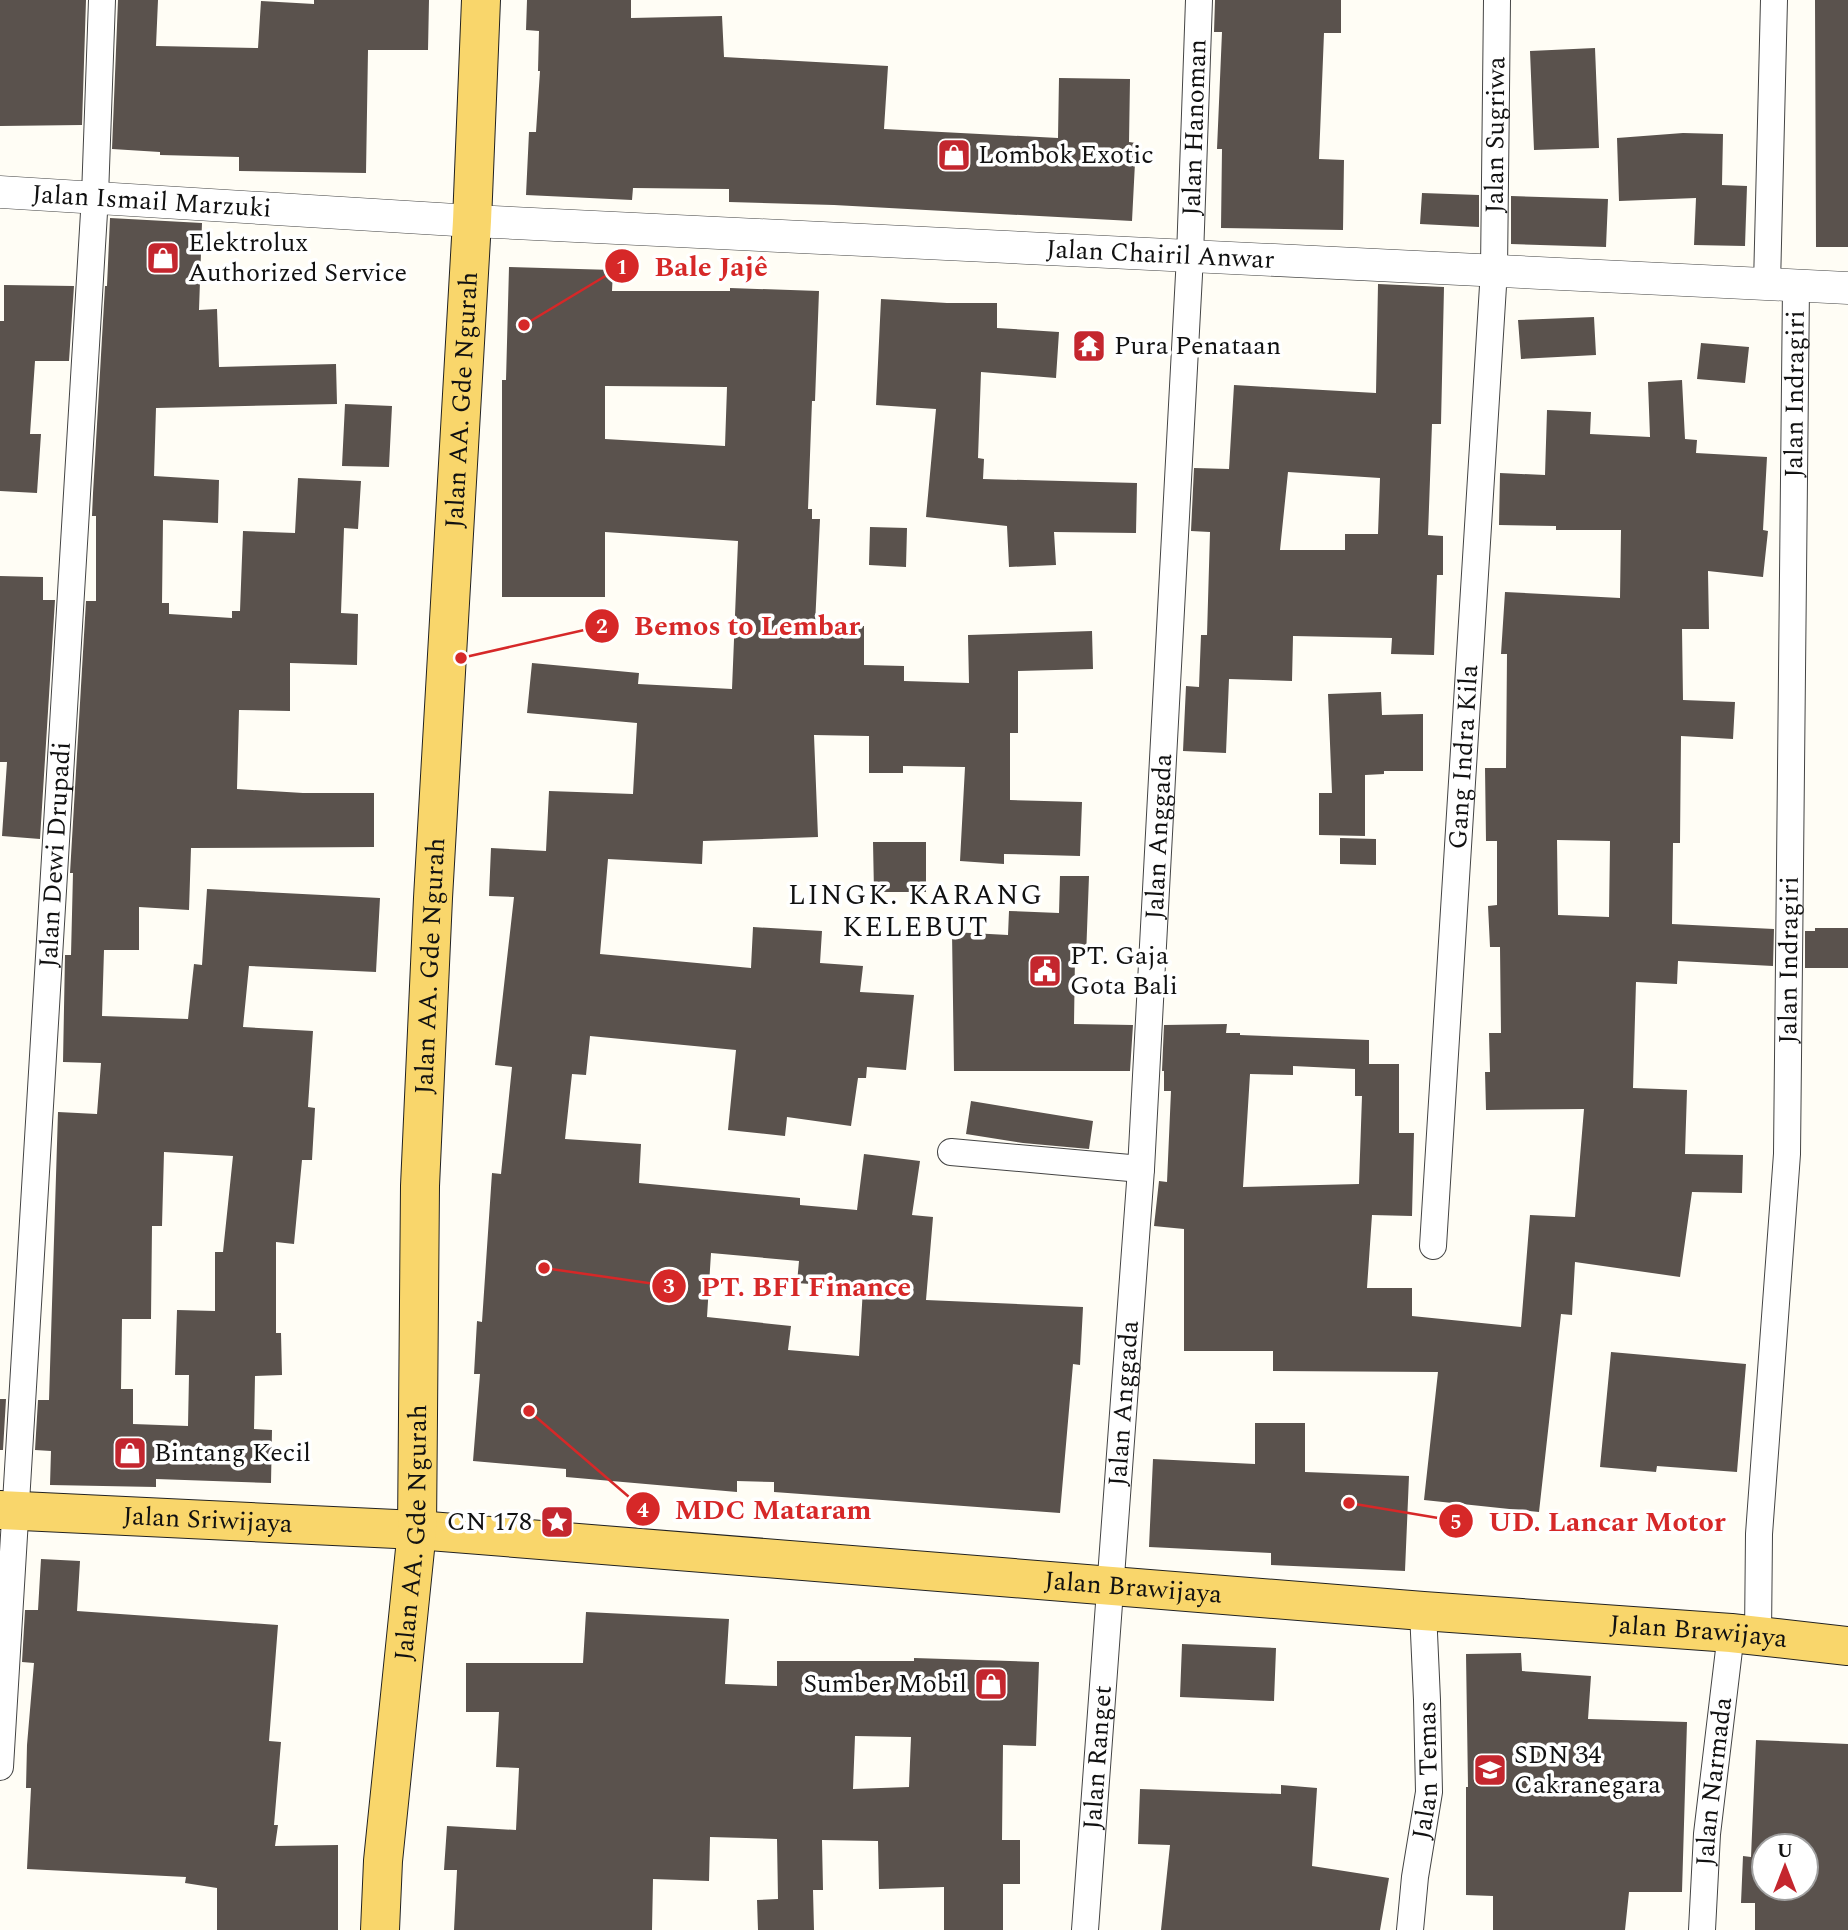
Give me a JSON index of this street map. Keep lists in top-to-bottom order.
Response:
{
  "streets": {
    "main road": ["Jalan AA. Gde Ngurah", "Jalan Sriwijaya", "Jalan Brawijaya"],
    "street": [
      "Jalan Hanoman",
      "Jalan Sugriwa",
      "Jalan Ismail Marzuki",
      "Jalan Chairil Anwar",
      "Jalan Indragiri",
      "Gang Indra Kila",
      "Jalan Anggada",
      "Jalan Dewi Drupadi",
      "Jalan Ranget",
      "Jalan Temas",
      "Jalan Narmada"
    ]
  },
  "crossings": [
    ["Jalan Hanoman", "Jalan Chairil Anwar"],
    ["Jalan Hanoman", "Jalan Anggada"],
    ["Jalan Sugriwa", "Jalan Chairil Anwar"],
    ["Jalan Sugriwa", "Gang Indra Kila"],
    ["Jalan Ismail Marzuki", "Jalan Chairil Anwar"],
    ["Jalan Ismail Marzuki", "Jalan AA. Gde Ngurah"],
    ["Jalan Ismail Marzuki", "Jalan Dewi Drupadi"],
    ["Jalan Chairil Anwar", "Jalan Indragiri"],
    ["Jalan Chairil Anwar", "Jalan AA. Gde Ngurah"],
    ["Jalan Chairil Anwar", "Gang Indra Kila"],
    ["Jalan Chairil Anwar", "Jalan Anggada"],
    ["Jalan Indragiri", "Jalan Brawijaya"],
    ["Jalan Indragiri", "Jalan Narmada"],
    ["Jalan AA. Gde Ngurah", "Jalan Sriwijaya"],
    ["Jalan AA. Gde Ngurah", "Jalan Brawijaya"],
    ["Jalan Anggada", "Jalan Brawijaya"],
    ["Jalan Anggada", "Jalan Ranget"],
    ["Jalan Dewi Drupadi", "Jalan Sriwijaya"],
    ["Jalan Sriwijaya", "Jalan Brawijaya"],
    ["Jalan Brawijaya", "Jalan Ranget"],
    ["Jalan Brawijaya", "Jalan Temas"],
    ["Jalan Brawijaya", "Jalan Narmada"]
  ],
  "districts": ["LINGK. KARANG KELEBUT"],
  "places": {
    "shop": [
      "Lombok Exotic",
      "Elektrolux Authorized Service",
      "Bintang Kecil",
      "Sumber Mobil"
    ],
    "other": [
      "Bale Jajê",
      "Bemos to Lembar",
      "PT. BFI Finance",
      "MDC Mataram",
      "UD. Lancar Motor"
    ],
    "temple": ["Pura Penataan"],
    "public building": ["PT. Gaja Gota Bali"],
    "place": ["CN 178"],
    "school or university": ["SDN 34 Cakranegara"]
  },
  "north": "top"
}
